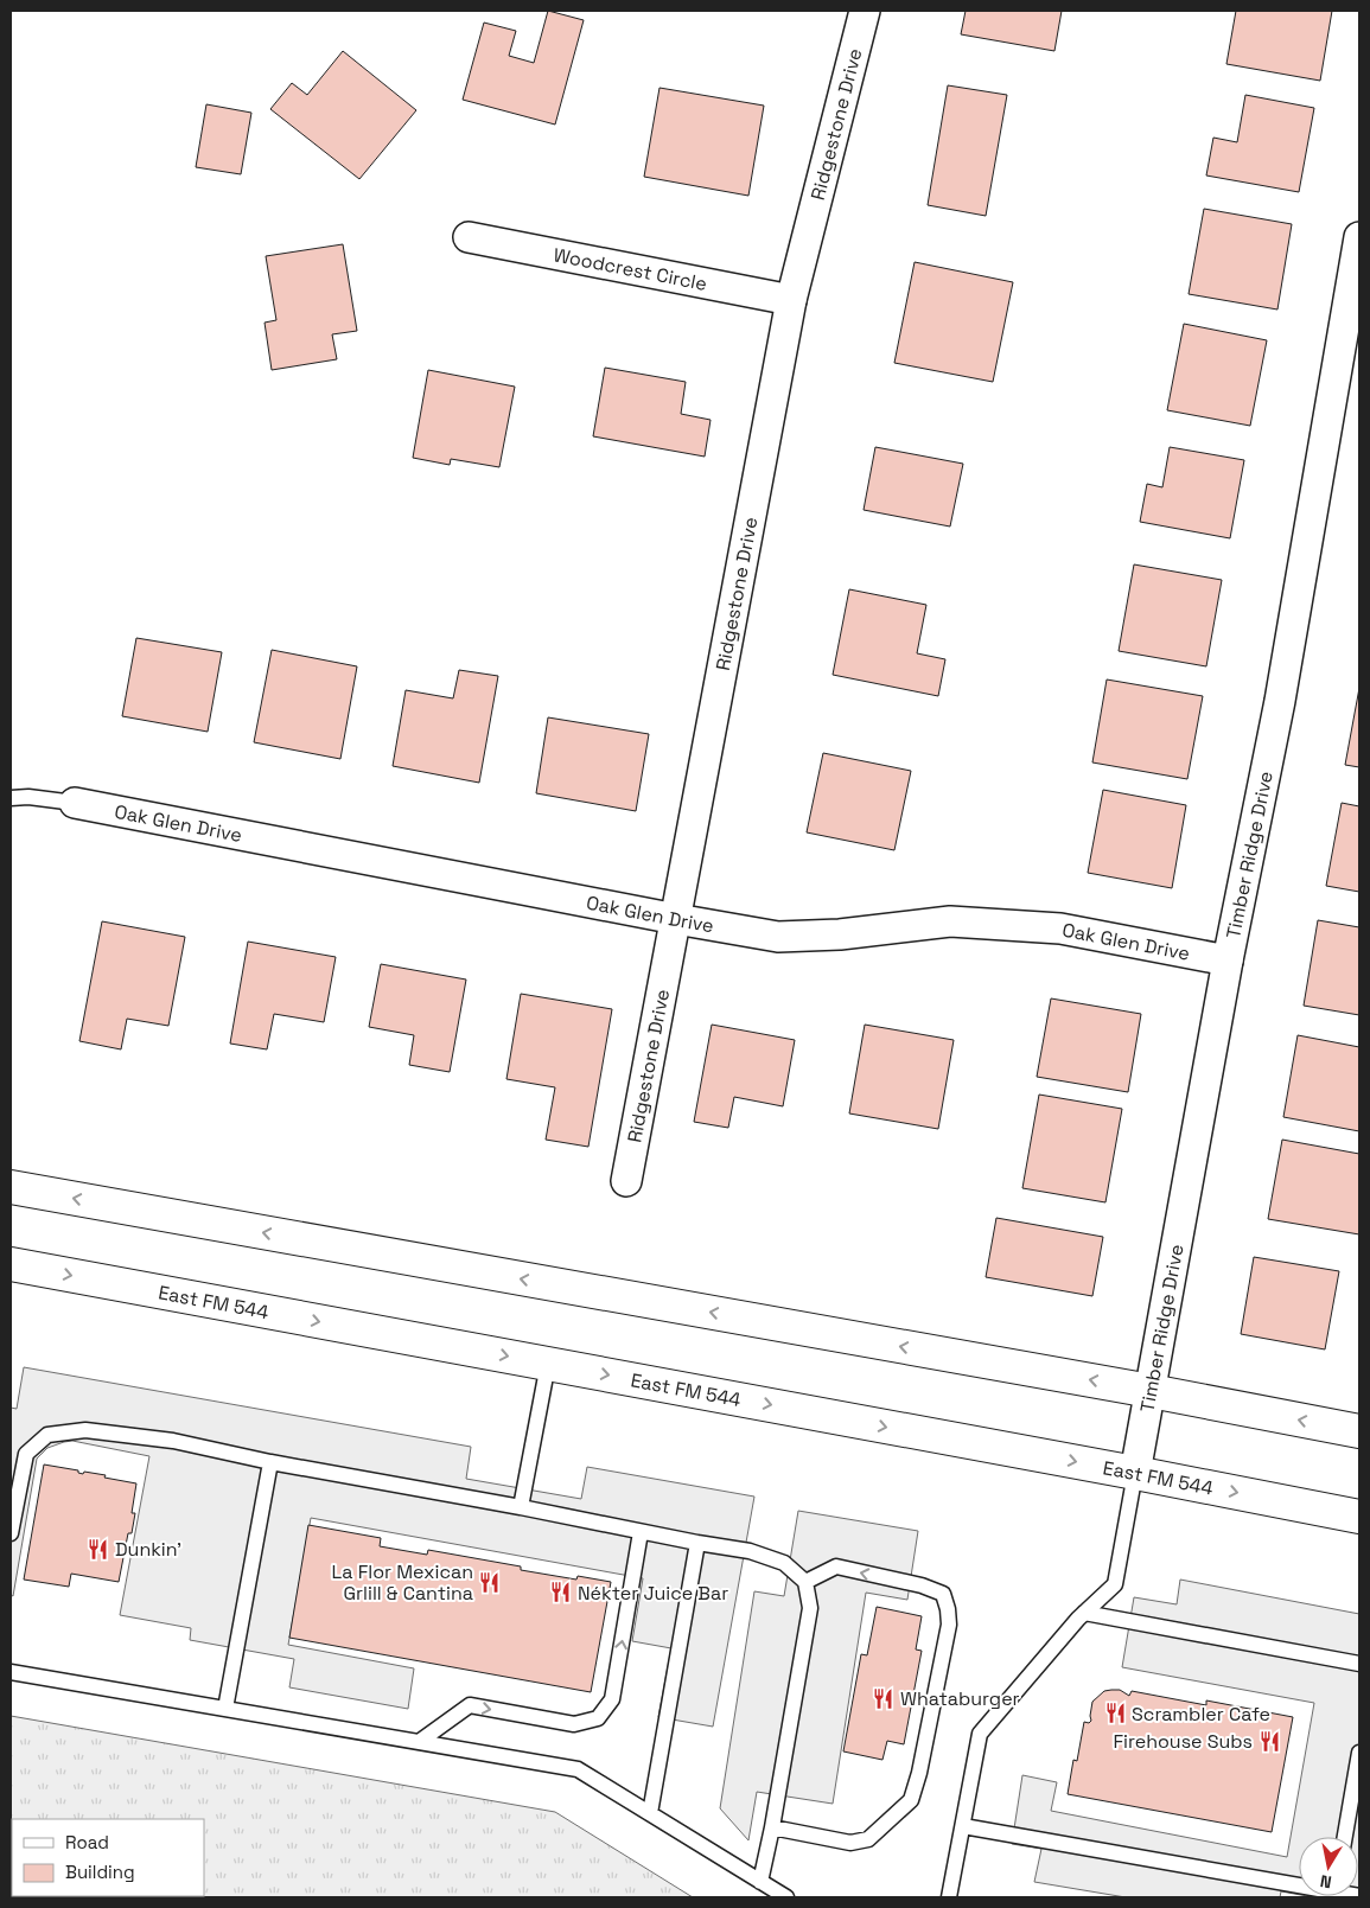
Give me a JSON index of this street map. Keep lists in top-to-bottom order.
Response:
{
  "streets": {
    "main road": ["East FM 544"],
    "street": [
      "Ridgestone Drive",
      "Woodcrest Circle",
      "Oak Glen Drive",
      "Timber Ridge Drive"
    ]
  },
  "crossings": [
    ["Ridgestone Drive", "Woodcrest Circle"],
    ["Ridgestone Drive", "Oak Glen Drive"],
    ["Oak Glen Drive", "Timber Ridge Drive"],
    ["Timber Ridge Drive", "East FM 544"]
  ],
  "places": {
    "restaurant": [
      "Dunkin'",
      "La Flor Mexican Grlill & Cantina",
      "Nékter Juice Bar",
      "Whataburger",
      "Scrambler Cafe",
      "Firehouse Subs"
    ]
  },
  "legend": ["Road", "Building"],
  "north": "bottom"
}
